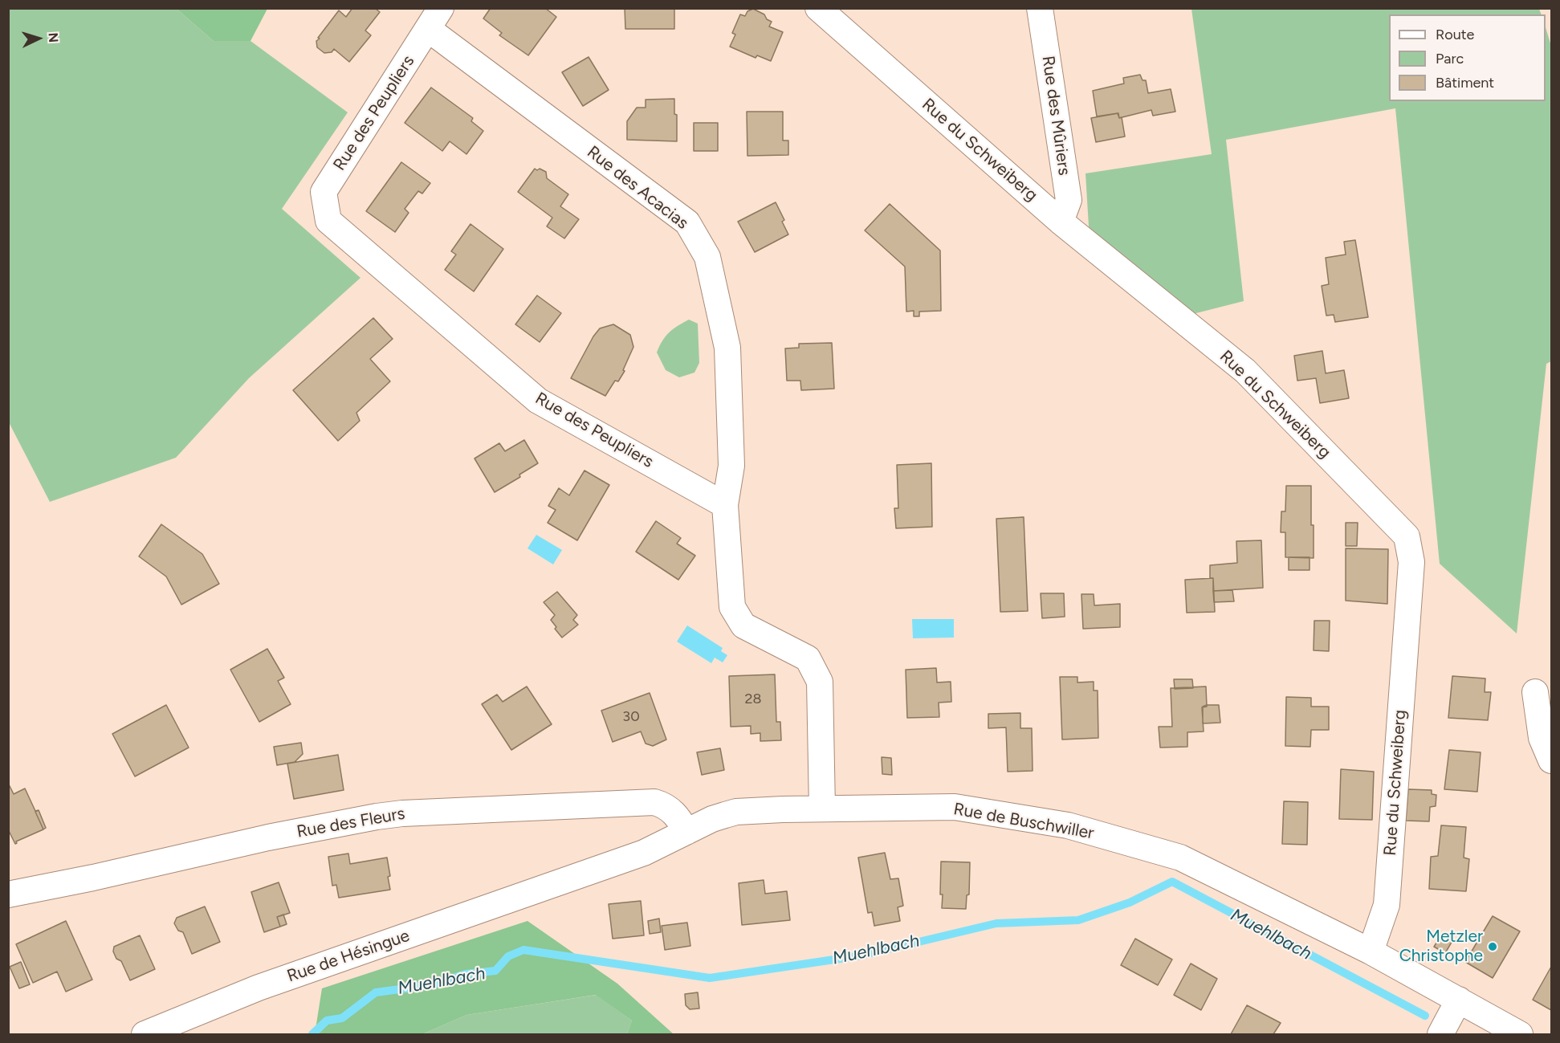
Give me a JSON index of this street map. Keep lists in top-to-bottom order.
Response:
{
  "streets": {
    "street": [
      "Rue des Peupliers",
      "Rue des Mûriers",
      "Rue du Schweiberg",
      "Rue des Acacias",
      "Rue de Buschwiller",
      "Rue des Fleurs",
      "Rue de Hésingue"
    ]
  },
  "crossings": [
    ["Rue des Peupliers", "Rue des Acacias"],
    ["Rue des Mûriers", "Rue du Schweiberg"],
    ["Rue du Schweiberg", "Rue de Buschwiller"],
    ["Rue de Buschwiller", "Rue des Fleurs"],
    ["Rue de Buschwiller", "Rue de Hésingue"]
  ],
  "water": ["Muehlbach"],
  "places": ["Metzler Christophe"],
  "house_numbers": ["28", "30"],
  "legend": ["Route", "Parc", "Bâtiment"],
  "north": "right"
}
